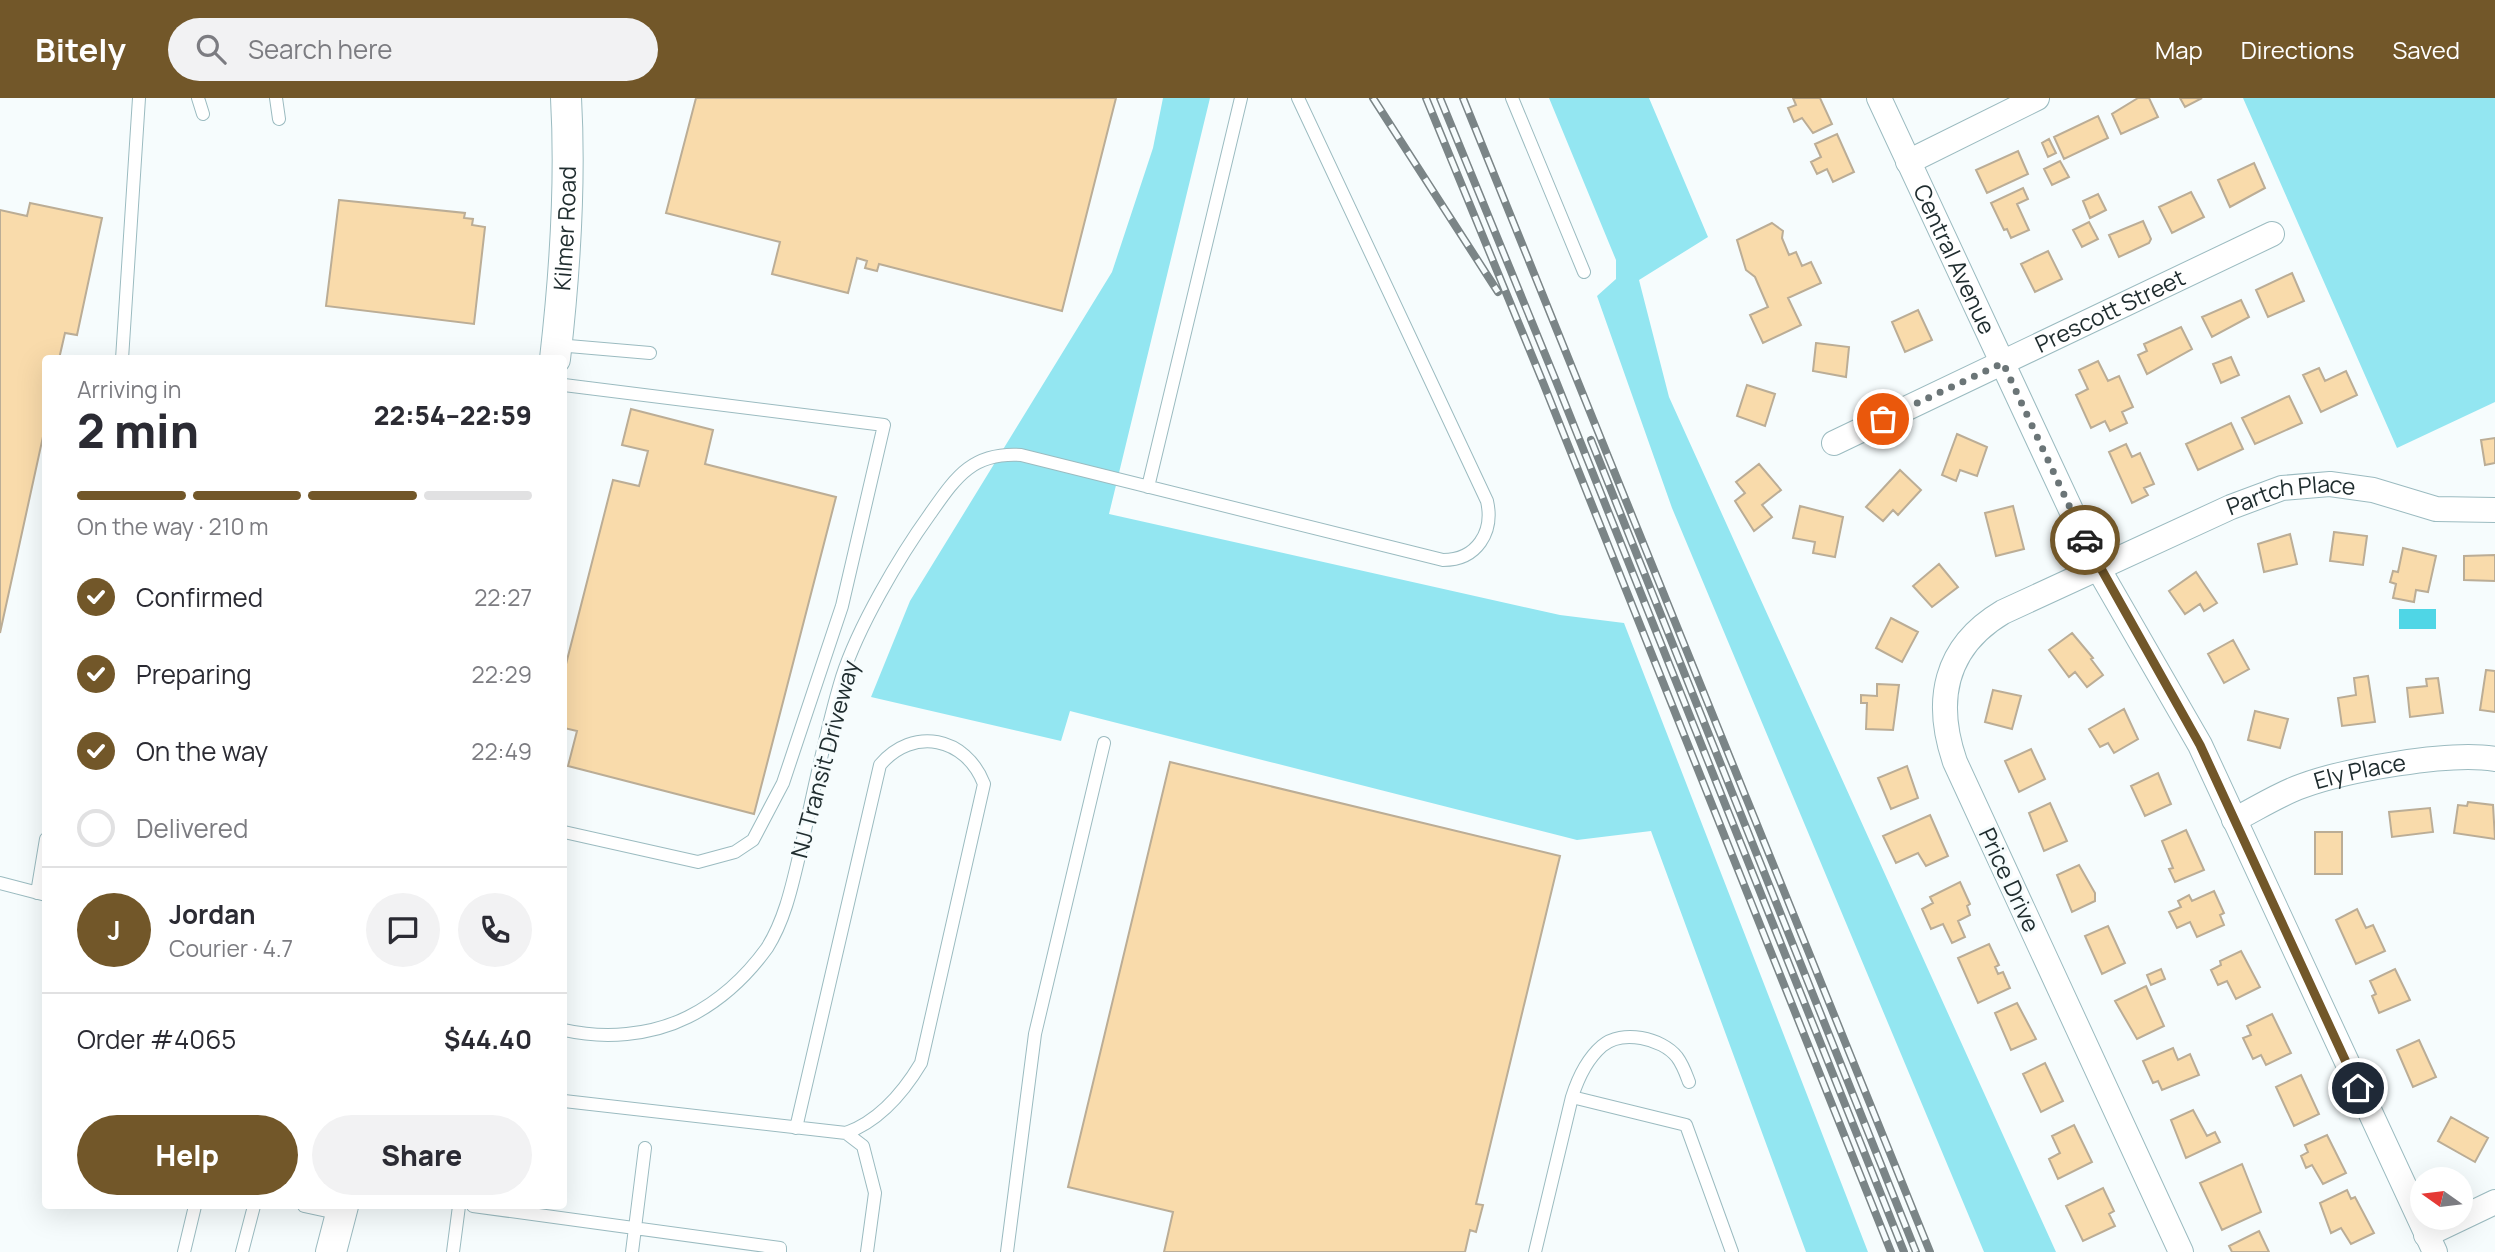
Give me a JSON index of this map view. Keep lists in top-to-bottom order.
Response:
{
  "streets": {
    "street": [
      "Kilmer Road",
      "Central Avenue",
      "Prescott Street",
      "Partch Place",
      "Ely Place",
      "Price Drive"
    ],
    "lane": ["NJ Transit Driveway"]
  },
  "crossings": [
    ["Central Avenue", "Prescott Street"],
    ["Central Avenue", "Partch Place"],
    ["Central Avenue", "Ely Place"],
    ["Central Avenue", "Price Drive"],
    ["Partch Place", "Price Drive"]
  ],
  "north": "left",
  "page": {
    "header": "Bitely",
    "search": "Search here",
    "nav": ["Map", "Directions", "Saved"],
    "heading": ["2 min", "Arriving in", "22:54–22:59"],
    "panel": [
      "Jordan",
      "Courier · 4.7",
      "Order #4065",
      "$44.40"
    ],
    "bar": "On the way · 210 m",
    "list": [
      ["Confirmed", "22:27"],
      ["Preparing", "22:29"],
      ["On the way", "22:49"],
      "Delivered"
    ],
    "round": "J",
    "buttons": ["Help", "Share"]
  }
}
